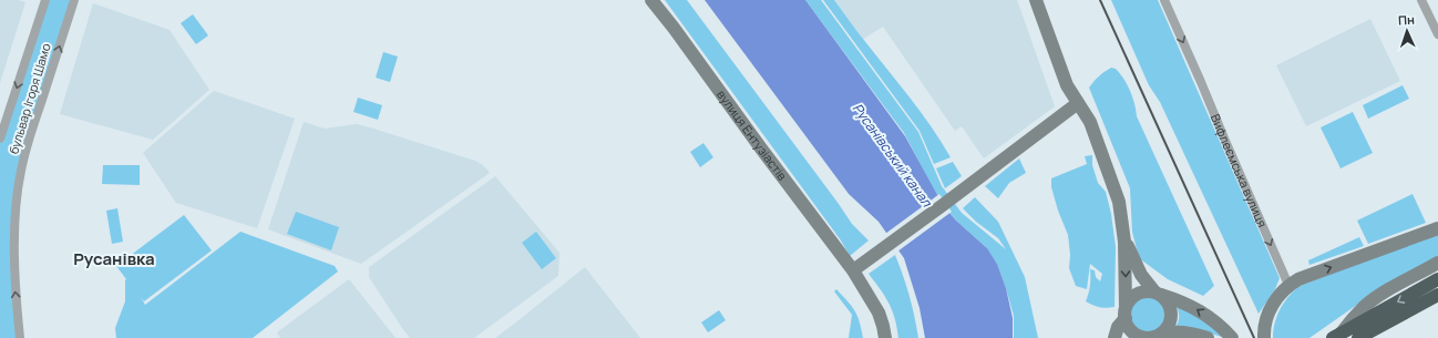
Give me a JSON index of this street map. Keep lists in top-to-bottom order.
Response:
{
  "streets": {
    "street": ["бульвар Ігоря Шамо", "вулиця Ентузіастів", "Вифлеємська вулиця"]
  },
  "one_way": ["Вифлеємська вулиця"],
  "districts": ["Русанівка"],
  "water": ["Русанівський канал"],
  "north": "top"
}
